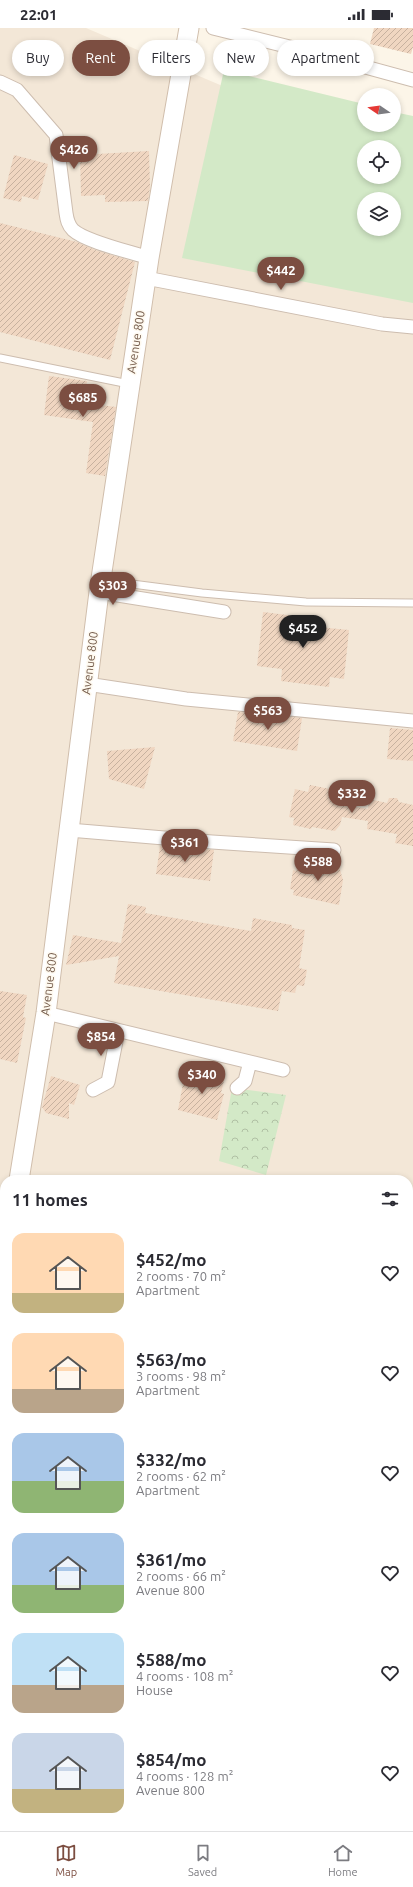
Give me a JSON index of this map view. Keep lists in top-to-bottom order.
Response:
{
  "streets": {
    "main road": ["Avenue 800"]
  },
  "north": "left",
  "page": {
    "status": "22:01",
    "chip": [
      "Buy",
      "Rent",
      "Filters",
      "New",
      "Apartment"
    ],
    "price": [
      "$426",
      "$442",
      "$685",
      "$303",
      "$452",
      "$563",
      "$332",
      "$361",
      "$588",
      "$854",
      "$340"
    ],
    "heading": "11 homes",
    "list": [
      {
        "name": "$452/mo",
        "note": "2 rooms · 70 m² · Apartment"
      },
      {
        "name": "$563/mo",
        "note": "3 rooms · 98 m² · Apartment"
      },
      {
        "name": "$332/mo",
        "note": "2 rooms · 62 m² · Apartment"
      },
      {
        "name": "$361/mo",
        "note": "2 rooms · 66 m² · Avenue 800"
      },
      {
        "name": "$588/mo",
        "note": "4 rooms · 108 m² · House"
      },
      {
        "name": "$854/mo",
        "note": "4 rooms · 128 m² · Avenue 800"
      }
    ],
    "tabs": ["Map", "Saved", "Home"]
  }
}
